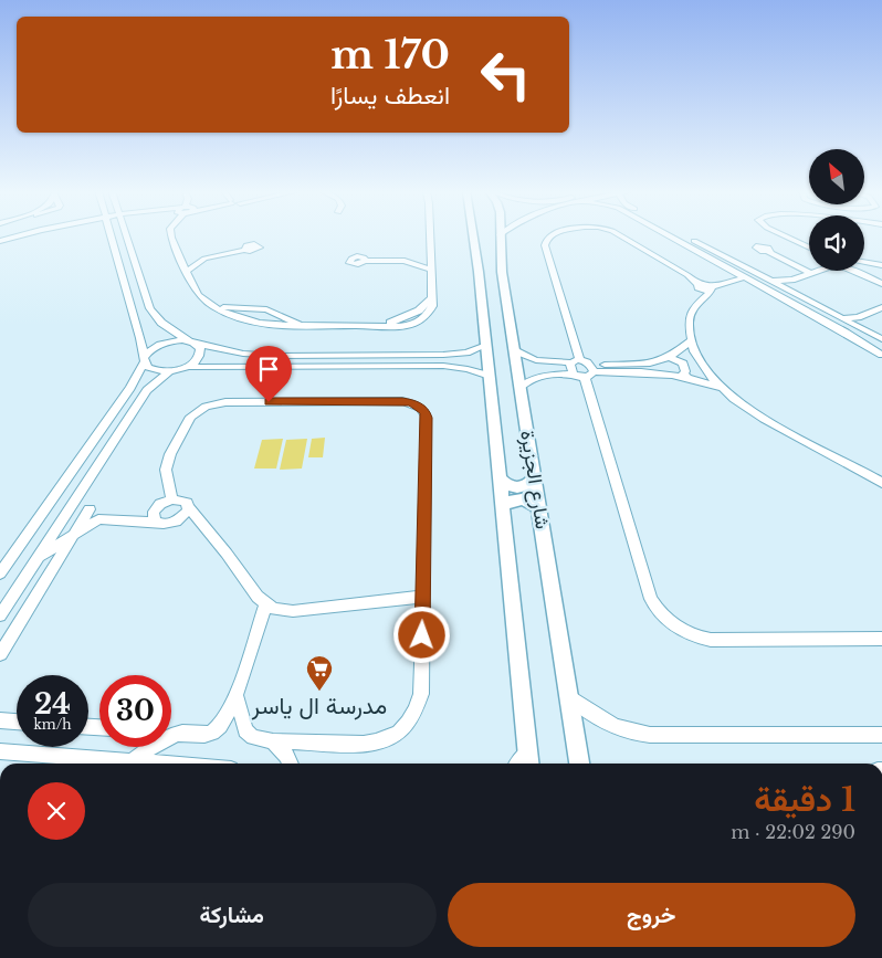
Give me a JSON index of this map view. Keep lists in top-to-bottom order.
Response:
{
  "streets": {
    "main road": ["شارع الجزيرة"]
  },
  "places": {
    "supermarket": ["مدرسة ال ياسر"]
  },
  "north": "top left",
  "page": {
    "turn": ["170 m", "انعطف يسارًا"],
    "speed": "24 km/h",
    "limit": "30",
    "heading": ["1 دقيقة", "290 m · 22:02"],
    "buttons": ["خروج", "مشاركة"]
  }
}
